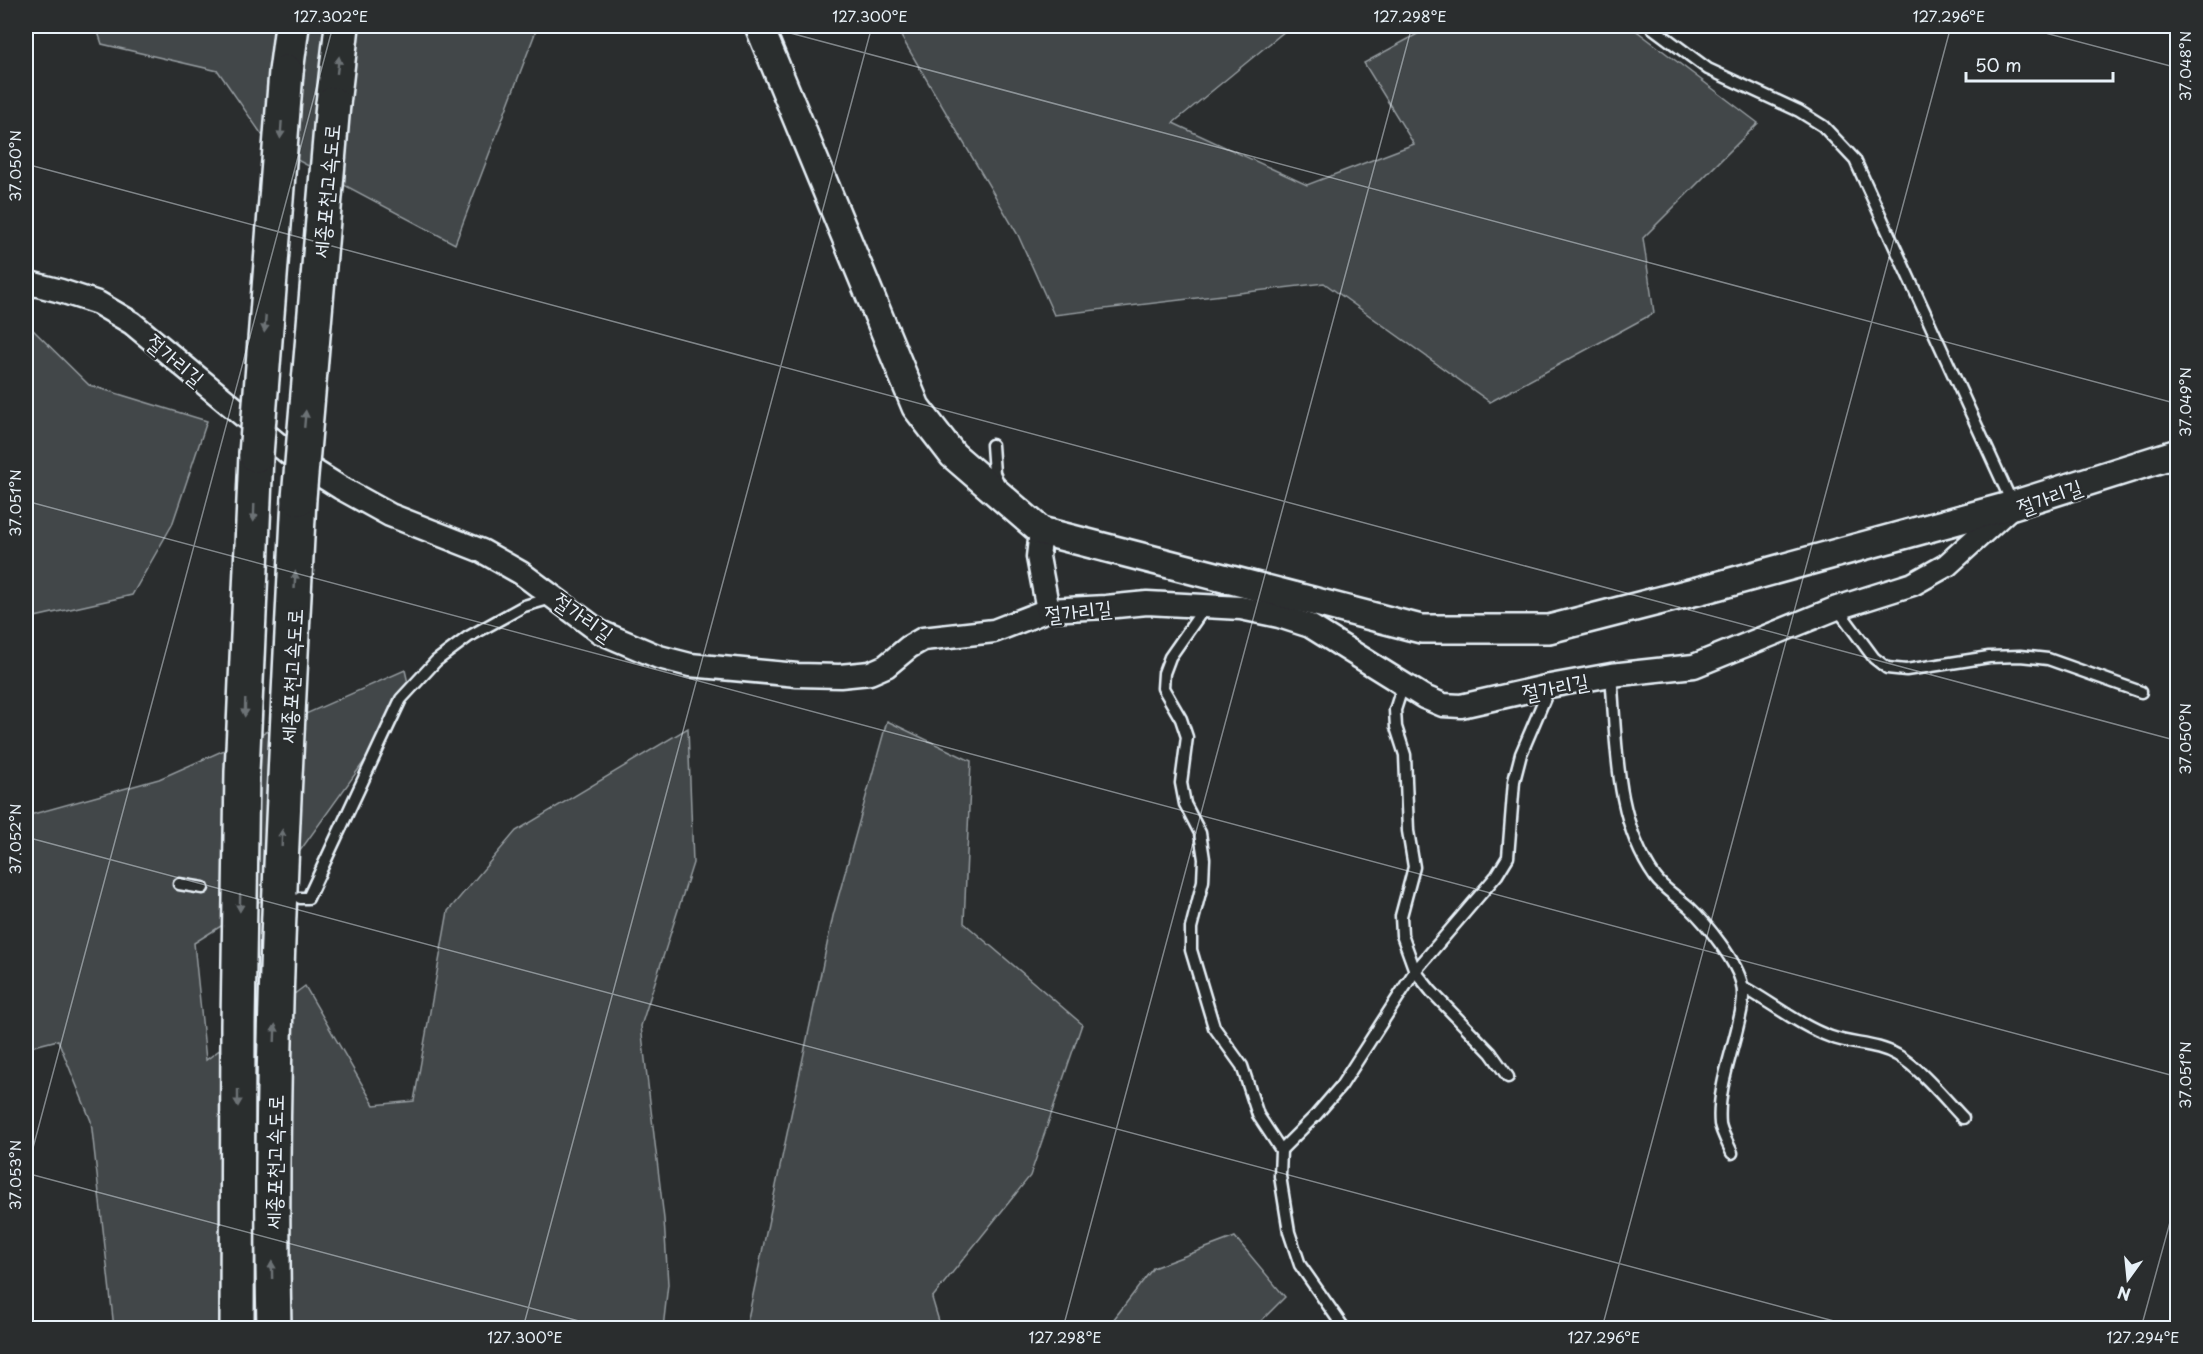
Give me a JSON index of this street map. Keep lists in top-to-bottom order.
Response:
{
  "streets": {
    "highway": ["세종포천고속도로"],
    "street": ["절가리길"]
  },
  "scale_bar": "50 m",
  "north": "bottom",
  "coordinates": [
    "127.302°E",
    "127.300°E",
    "127.298°E",
    "127.296°E",
    "37.048°N",
    "37.050°N",
    "37.049°N",
    "37.051°N",
    "37.052°N",
    "37.053°N",
    "127.294°E"
  ]
}
